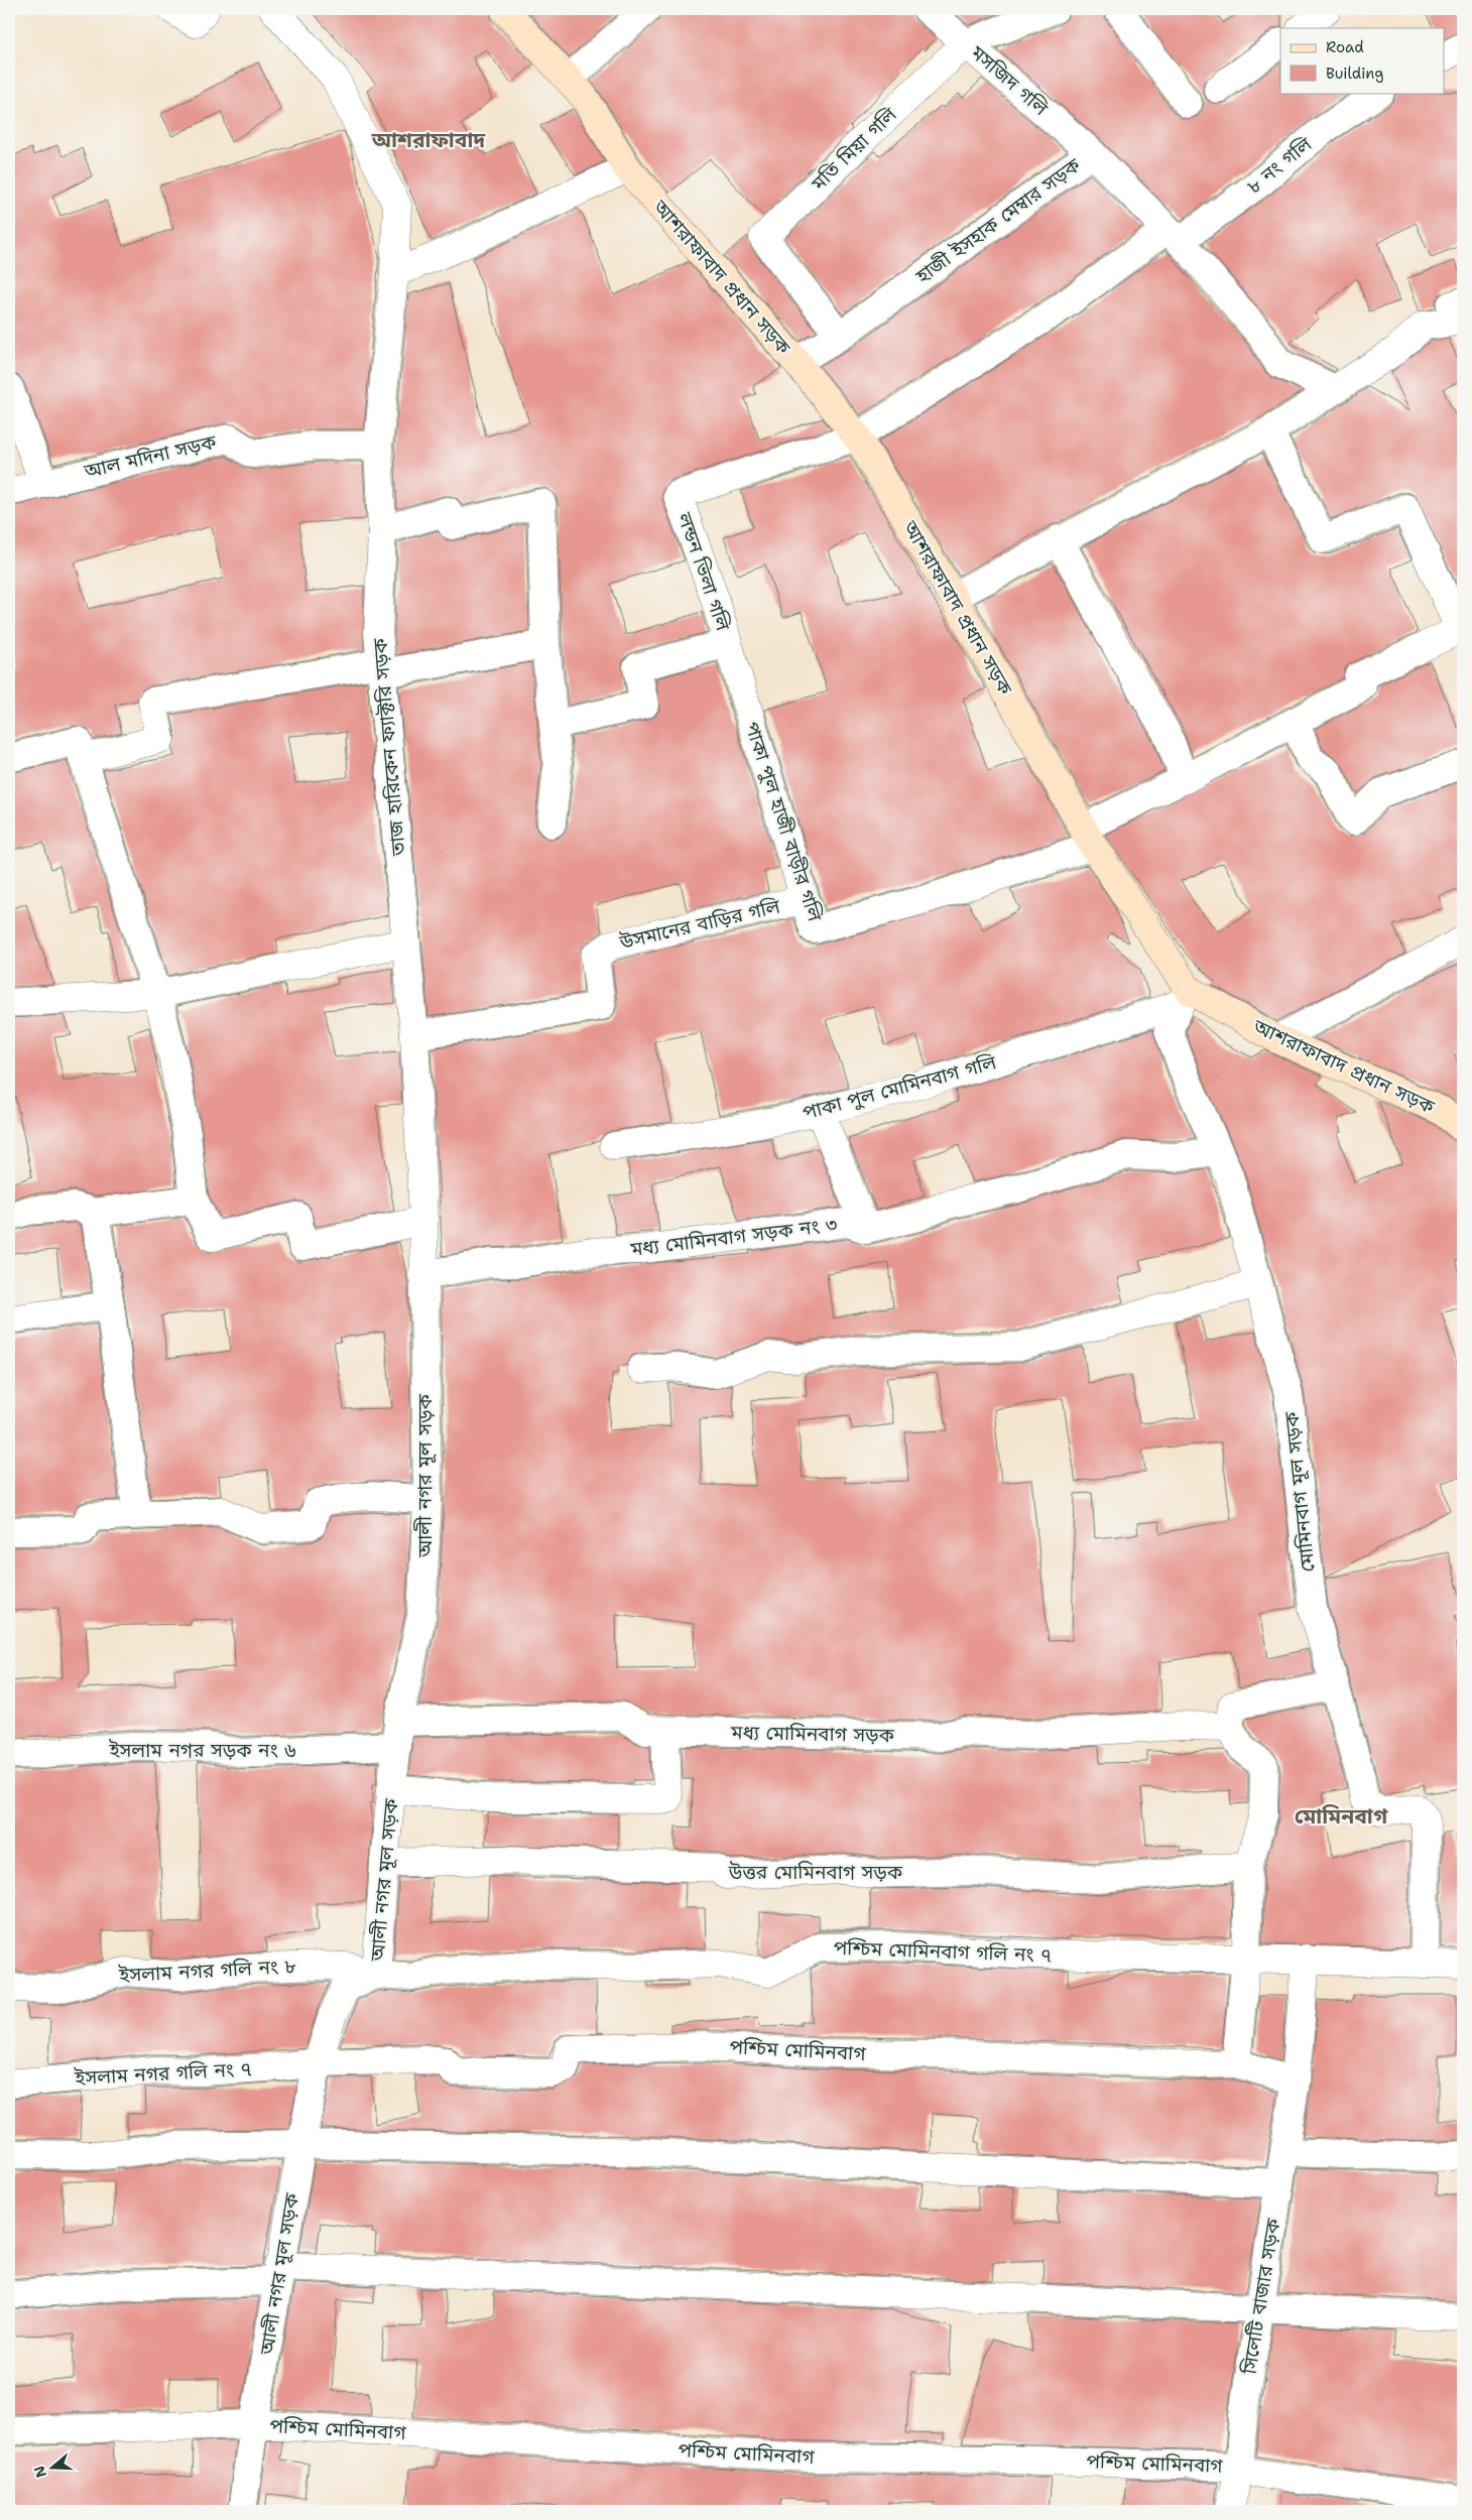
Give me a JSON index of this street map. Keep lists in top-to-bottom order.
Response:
{
  "streets": {
    "street": [
      "মসজিদ গলি",
      "মতি মিয়া গলি",
      "৮ নং গলি",
      "হাজী ইসহাক মেম্বার সড়ক",
      "আশরাফাবাদ প্রধান সড়ক",
      "আল মদিনা সড়ক",
      "লন্ডন ভিলা গলি",
      "তাজ হারিকেন ফ্যাক্টরি সড়ক",
      "পাকা পুল হাজী বাড়ীর গলি",
      "উসমানের বাড়ির গলি",
      "পাকা পুল মোমিনবাগ গলি",
      "মধ্য মোমিনবাগ সড়ক নং ৩",
      "আলী নগর মূল সড়ক",
      "মোমিনবাগ মূল সড়ক",
      "মধ্য মোমিনবাগ সড়ক",
      "ইসলাম নগর সড়ক নং ৬",
      "উত্তর মোমিনবাগ সড়ক",
      "পশ্চিম মোমিনবাগ গলি নং ৭",
      "ইসলাম নগর গলি নং ৮",
      "পশ্চিম মোমিনবাগ",
      "ইসলাম নগর গলি নং ৭",
      "সিলেটি বাজার সড়ক"
    ]
  },
  "crossings": [
    ["মসজিদ গলি", "মতি মিয়া গলি"],
    ["মসজিদ গলি", "হাজী ইসহাক মেম্বার সড়ক"],
    ["মতি মিয়া গলি", "হাজী ইসহাক মেম্বার সড়ক"],
    ["৮ নং গলি", "হাজী ইসহাক মেম্বার সড়ক"],
    ["৮ নং গলি", "আশরাফাবাদ প্রধান সড়ক"],
    ["৮ নং গলি", "লন্ডন ভিলা গলি"],
    ["হাজী ইসহাক মেম্বার সড়ক", "আশরাফাবাদ প্রধান সড়ক"],
    ["আশরাফাবাদ প্রধান সড়ক", "লন্ডন ভিলা গলি"],
    ["আশরাফাবাদ প্রধান সড়ক", "পাকা পুল হাজী বাড়ীর গলি"],
    ["আশরাফাবাদ প্রধান সড়ক", "পাকা পুল মোমিনবাগ গলি"],
    ["আশরাফাবাদ প্রধান সড়ক", "মোমিনবাগ মূল সড়ক"],
    ["আল মদিনা সড়ক", "তাজ হারিকেন ফ্যাক্টরি সড়ক"],
    ["লন্ডন ভিলা গলি", "পাকা পুল হাজী বাড়ীর গলি"],
    ["তাজ হারিকেন ফ্যাক্টরি সড়ক", "উসমানের বাড়ির গলি"],
    ["তাজ হারিকেন ফ্যাক্টরি সড়ক", "আলী নগর মূল সড়ক"],
    ["পাকা পুল হাজী বাড়ীর গলি", "উসমানের বাড়ির গলি"],
    ["পাকা পুল মোমিনবাগ গলি", "মোমিনবাগ মূল সড়ক"],
    ["মধ্য মোমিনবাগ সড়ক নং ৩", "আলী নগর মূল সড়ক"],
    ["মধ্য মোমিনবাগ সড়ক নং ৩", "মোমিনবাগ মূল সড়ক"],
    ["আলী নগর মূল সড়ক", "মধ্য মোমিনবাগ সড়ক"],
    ["আলী নগর মূল সড়ক", "ইসলাম নগর সড়ক নং ৬"],
    ["আলী নগর মূল সড়ক", "উত্তর মোমিনবাগ সড়ক"],
    ["আলী নগর মূল সড়ক", "পশ্চিম মোমিনবাগ গলি নং ৭"],
    ["আলী নগর মূল সড়ক", "ইসলাম নগর গলি নং ৮"],
    ["আলী নগর মূল সড়ক", "পশ্চিম মোমিনবাগ"],
    ["আলী নগর মূল সড়ক", "ইসলাম নগর গলি নং ৭"],
    ["মোমিনবাগ মূল সড়ক", "পশ্চিম মোমিনবাগ গলি নং ৭"],
    ["মধ্য মোমিনবাগ সড়ক", "ইসলাম নগর সড়ক নং ৬"],
    ["পশ্চিম মোমিনবাগ গলি নং ৭", "ইসলাম নগর গলি নং ৮"],
    ["পশ্চিম মোমিনবাগ", "ইসলাম নগর গলি নং ৭"],
    ["পশ্চিম মোমিনবাগ", "সিলেটি বাজার সড়ক"]
  ],
  "districts": ["আশরাফাবাদ", "মোমিনবাগ"],
  "legend": ["Road", "Building"],
  "north": "left"
}
